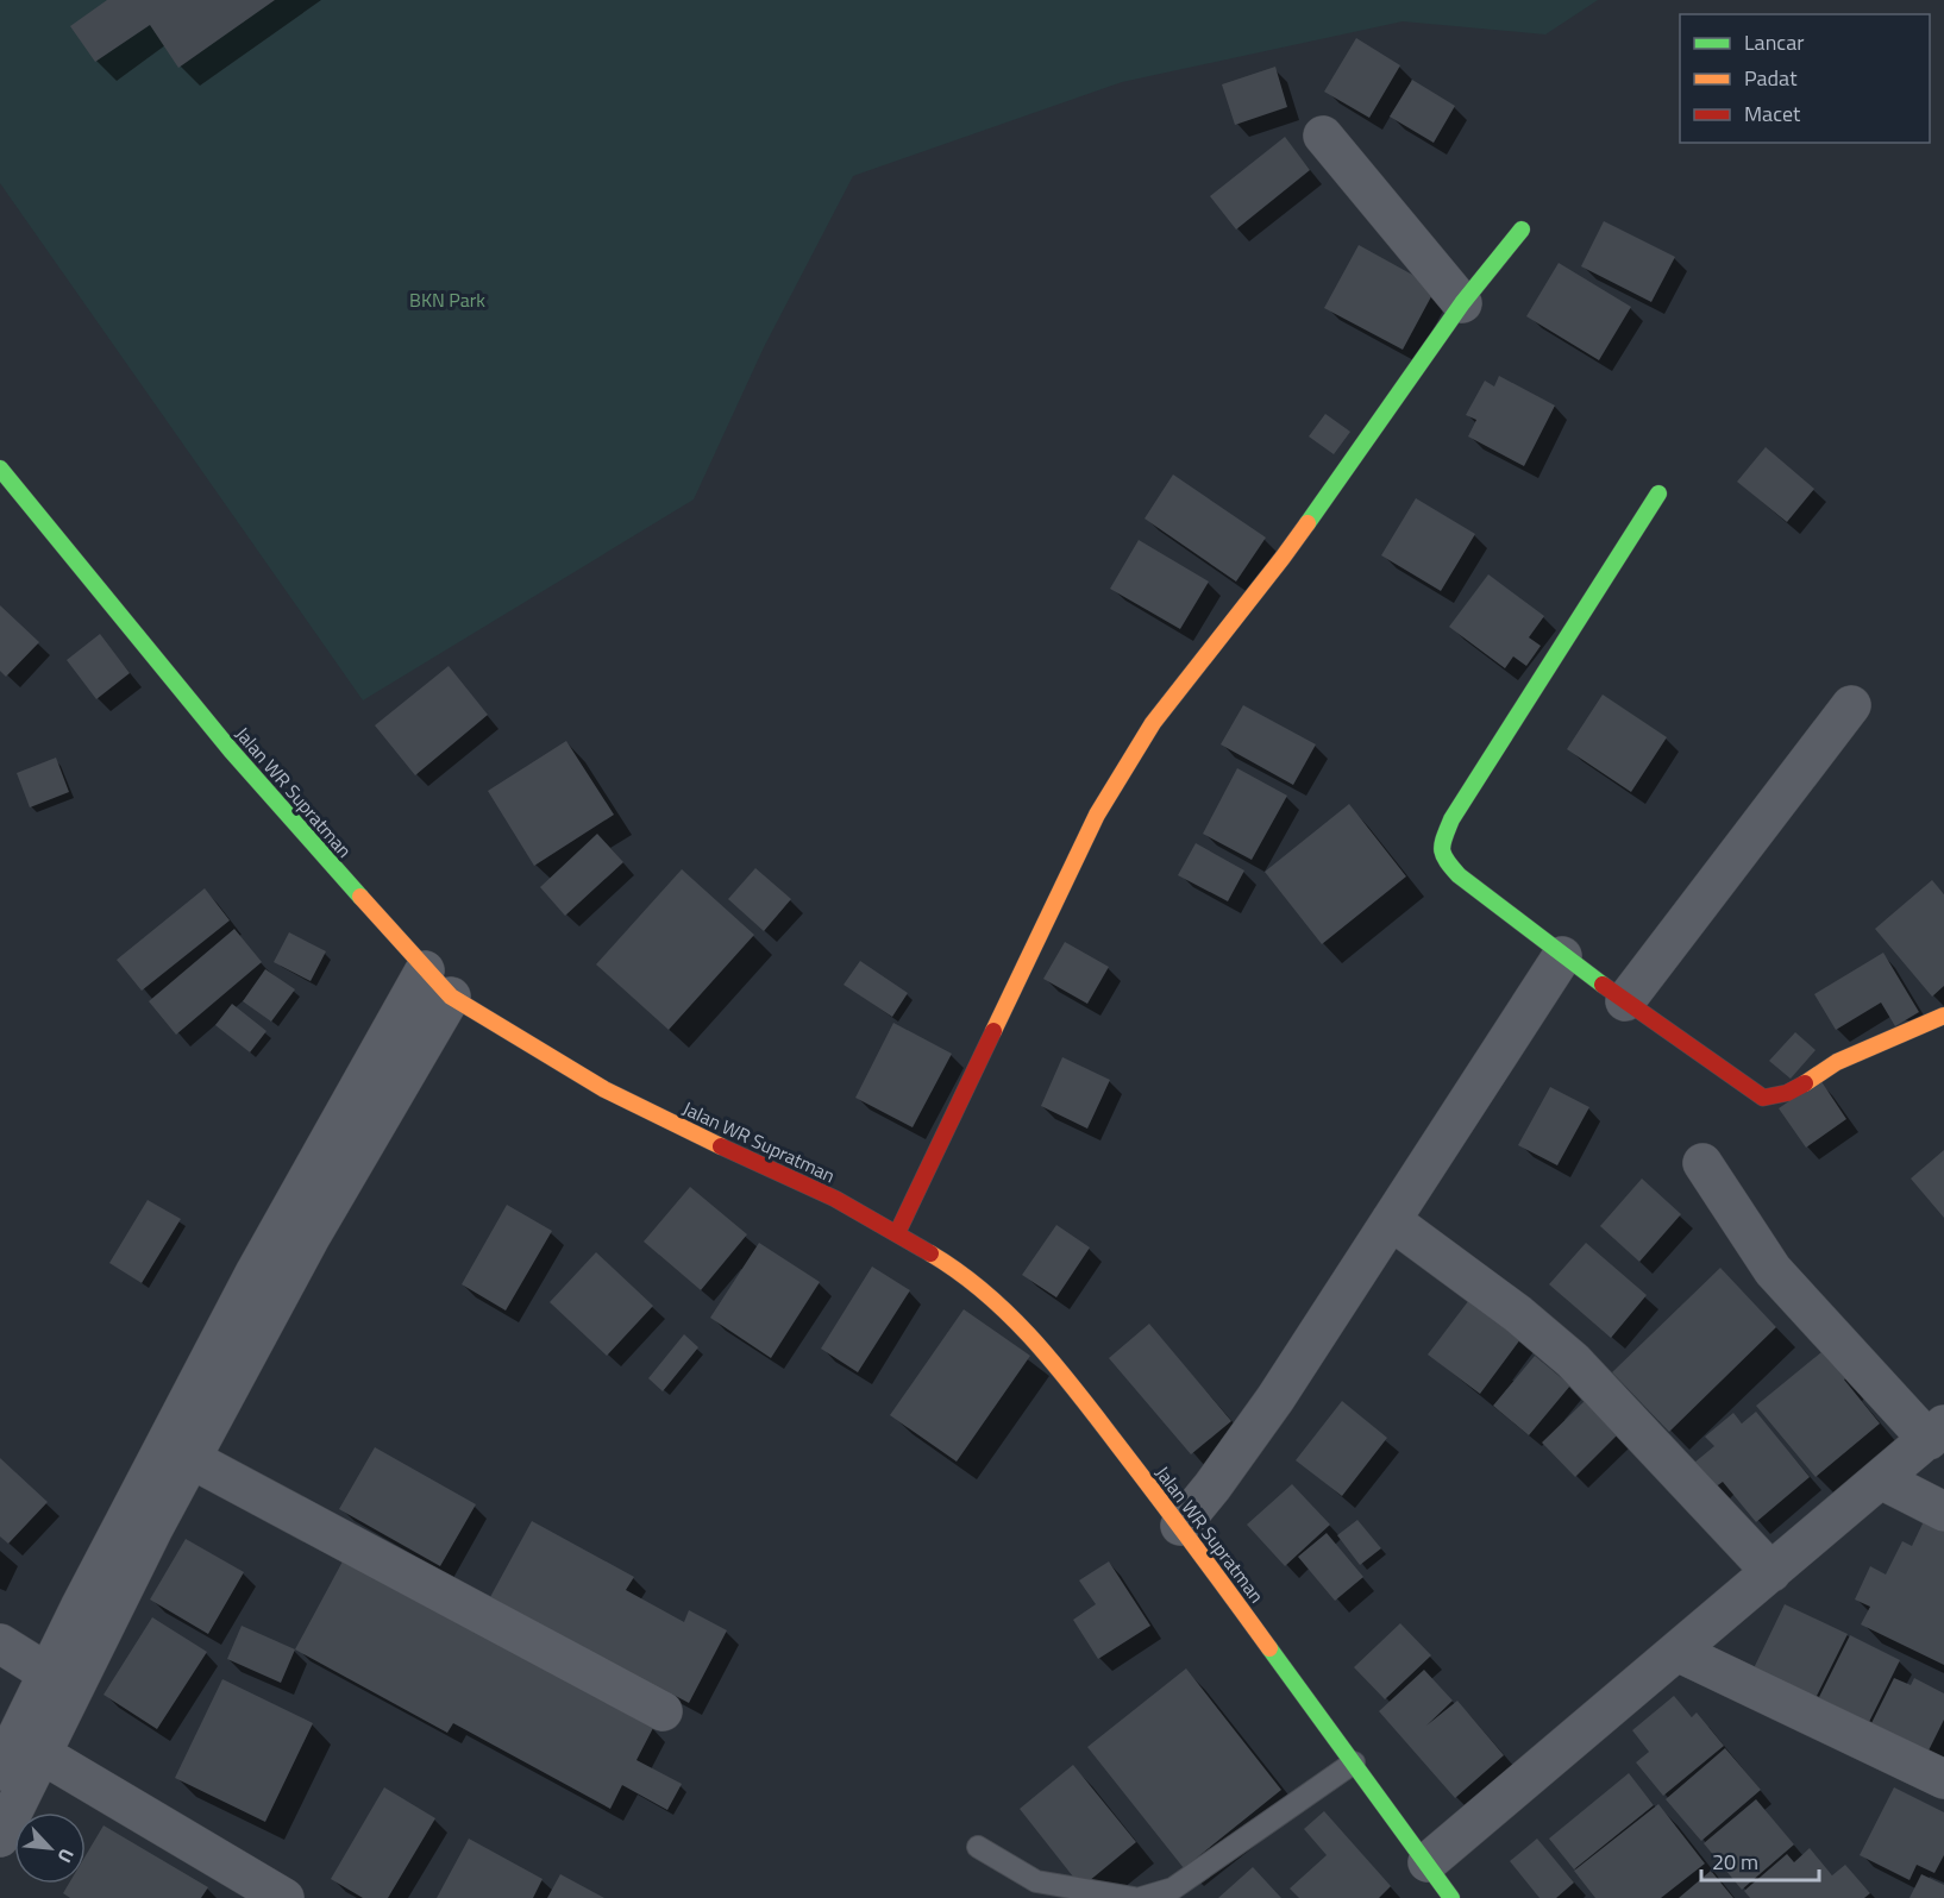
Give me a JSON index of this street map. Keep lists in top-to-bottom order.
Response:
{
  "streets": {
    "main road": ["Jalan WR Supratman"]
  },
  "parks": ["BKN Park"],
  "legend": ["Lancar", "Padat", "Macet"],
  "scale_bar": "20 m",
  "north": "bottom right"
}
